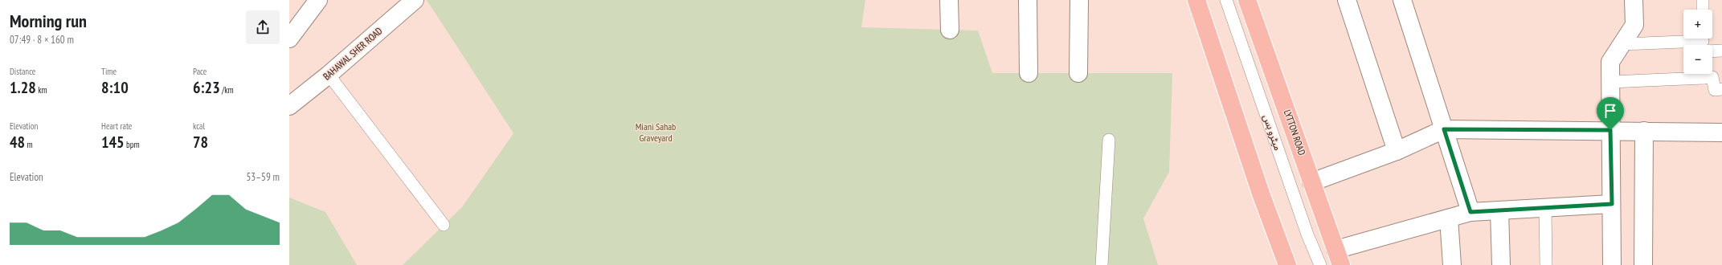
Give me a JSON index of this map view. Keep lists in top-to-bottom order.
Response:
{
  "streets": {
    "main road": ["LYTTON ROAD"],
    "street": ["BAHAWAL SHER ROAD"],
    "lane": ["میٹرو بس"]
  },
  "parks": ["Miani Sahab Graveyard"],
  "page": {
    "heading": ["Morning run", "07:49 · 8 × 160 m"],
    "map_buttons": ["+", "−"],
    "stats": [
      ["Distance", "1.28 km"],
      ["Time", "8:10"],
      ["Pace", "6:23 /km"],
      ["Elevation", "48 m"],
      ["Heart rate", "145 bpm"],
      ["kcal", "78"]
    ],
    "chart": ["Elevation", "53–59 m"]
  }
}
